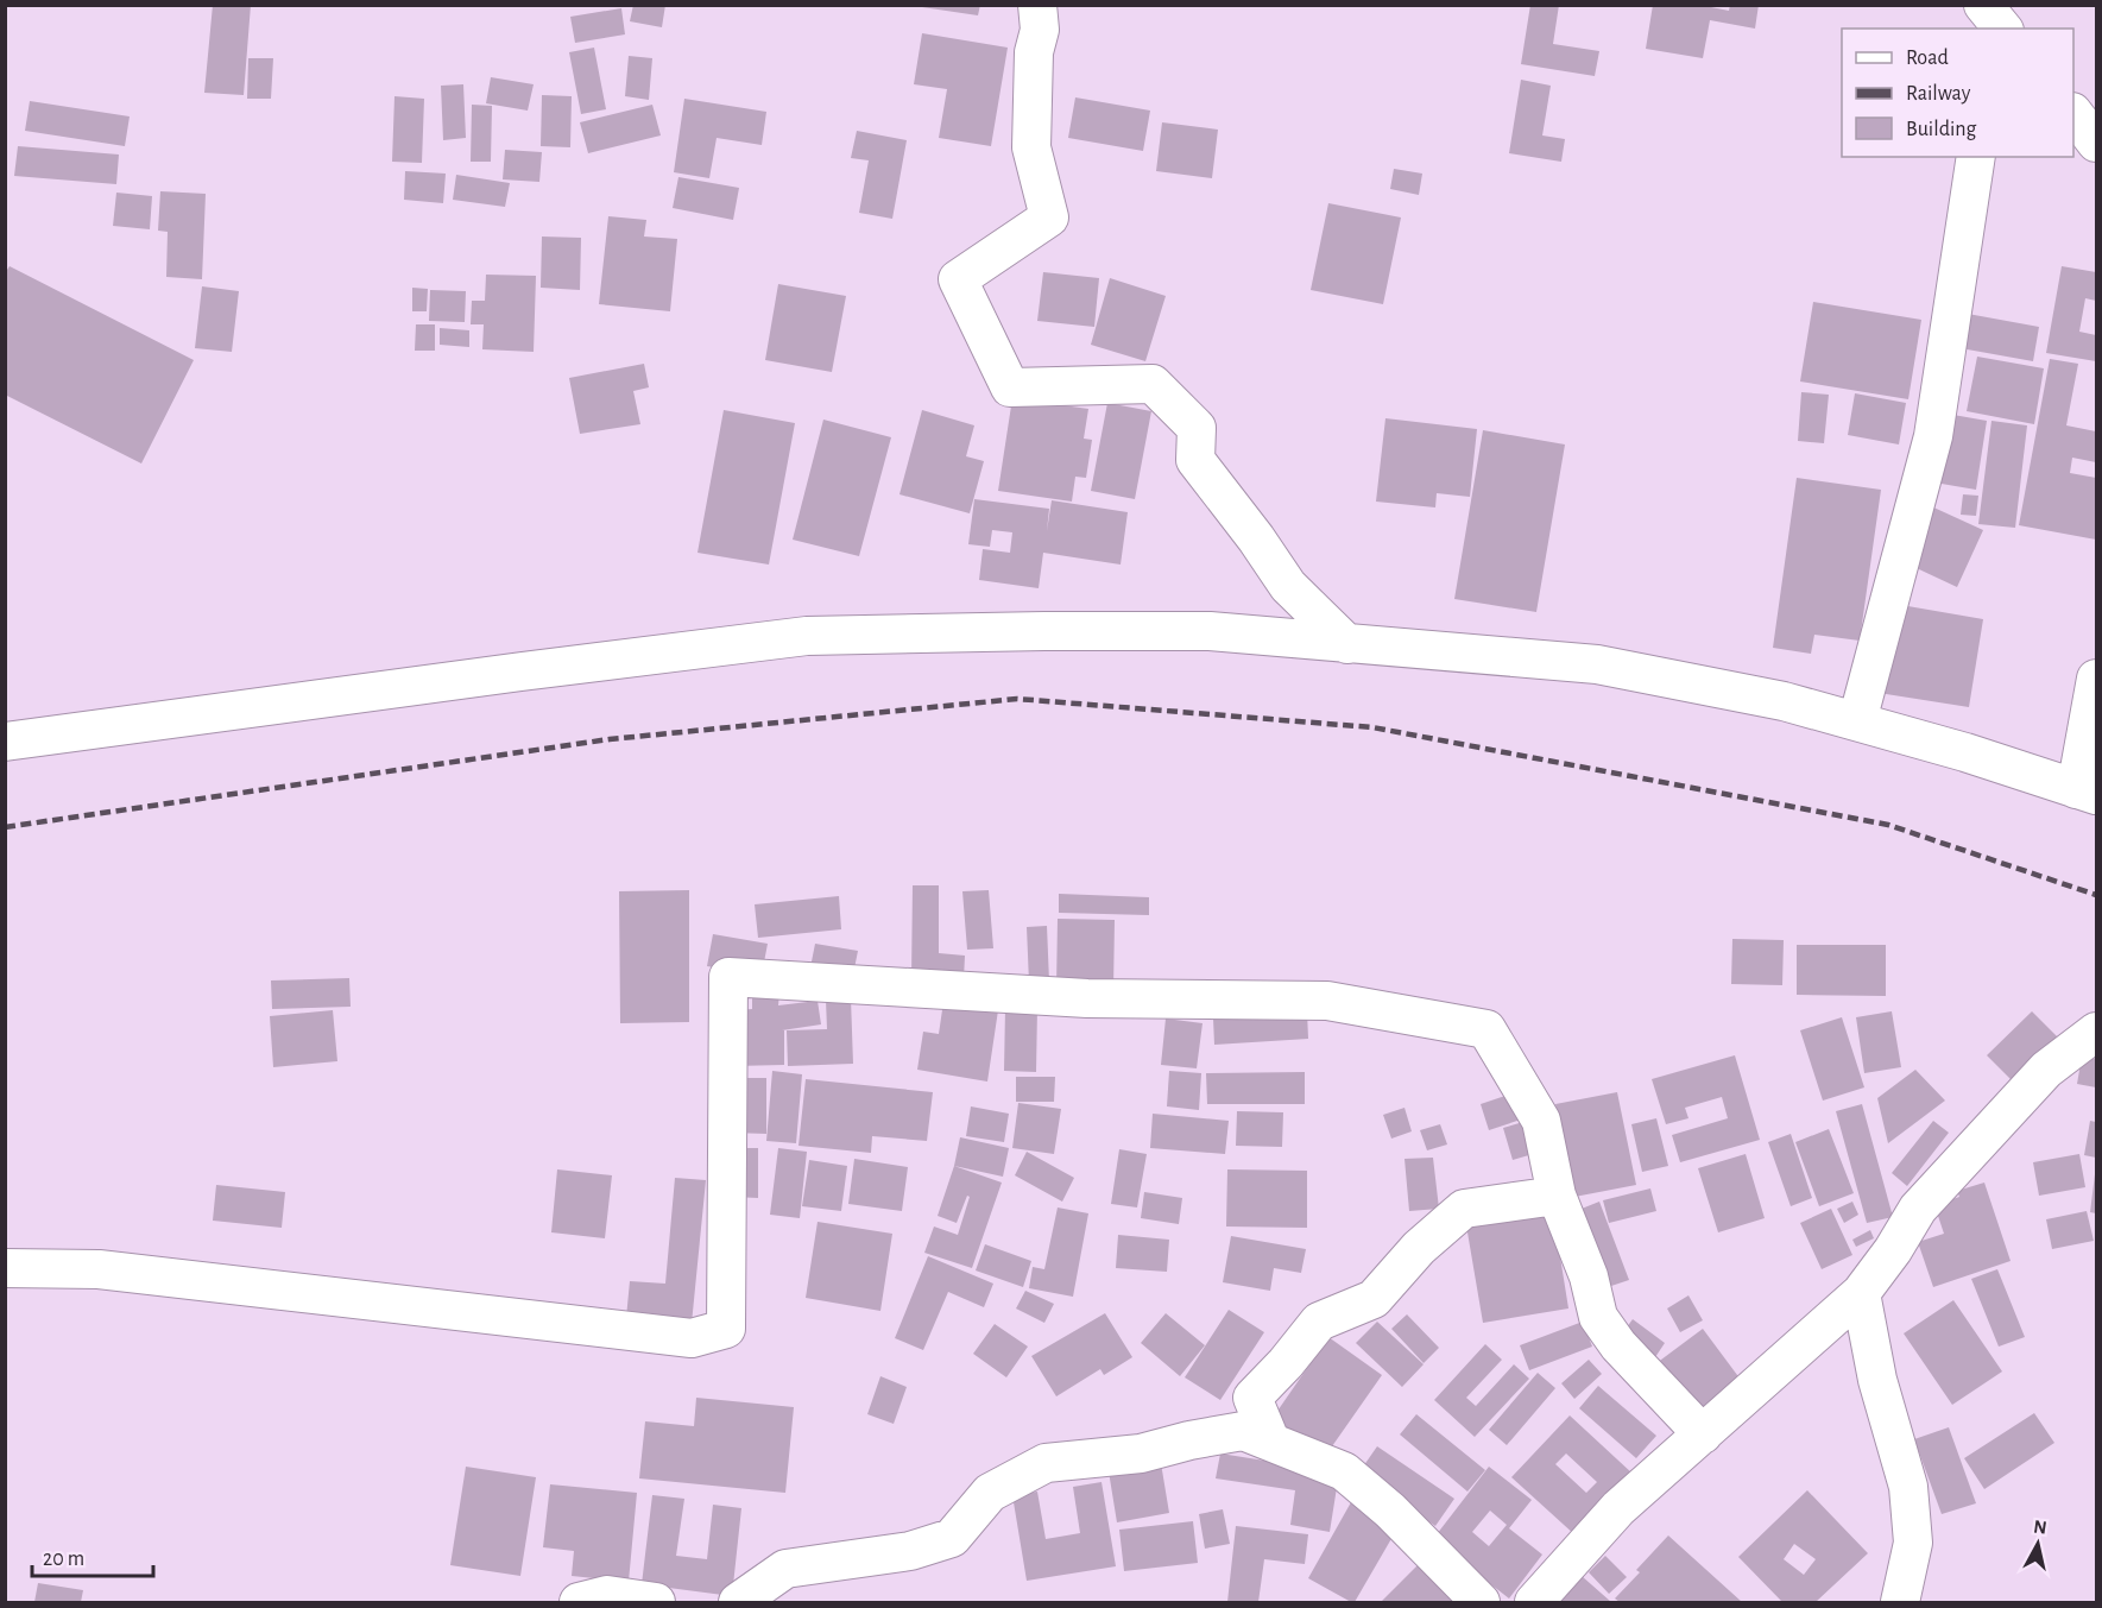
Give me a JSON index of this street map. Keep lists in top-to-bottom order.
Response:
{
  "legend": ["Road", "Railway", "Building"],
  "scale_bar": "20 m",
  "north": "top"
}
